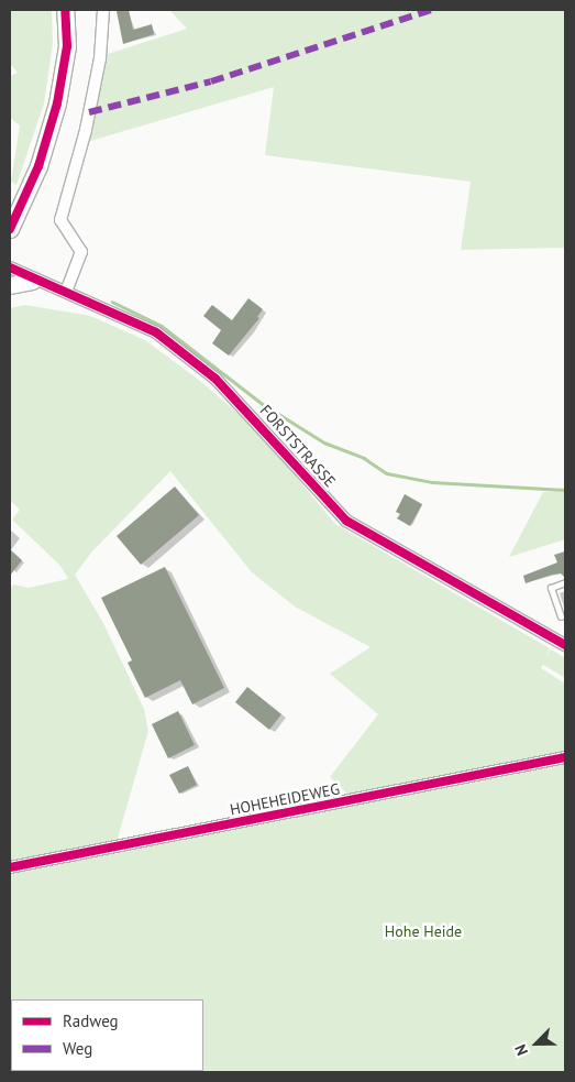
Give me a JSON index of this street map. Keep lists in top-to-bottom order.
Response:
{
  "streets": {
    "street": ["FORSTSTRASSE", "HOHEHEIDEWEG"]
  },
  "parks": ["Hohe Heide"],
  "legend": ["Radweg", "Weg"],
  "north": "bottom left"
}
